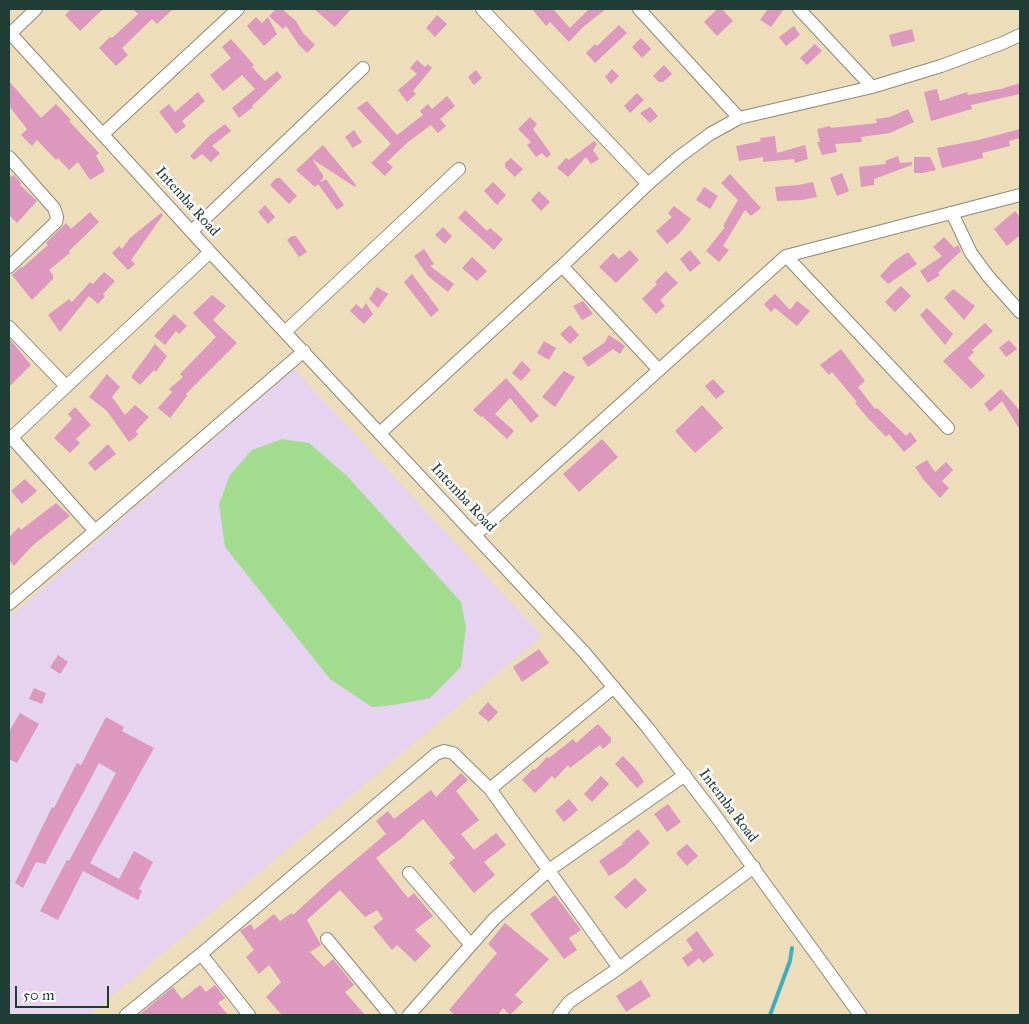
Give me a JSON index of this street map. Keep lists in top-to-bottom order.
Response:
{
  "streets": {
    "street": ["Intemba Road"]
  },
  "scale_bar": "50 m"
}
